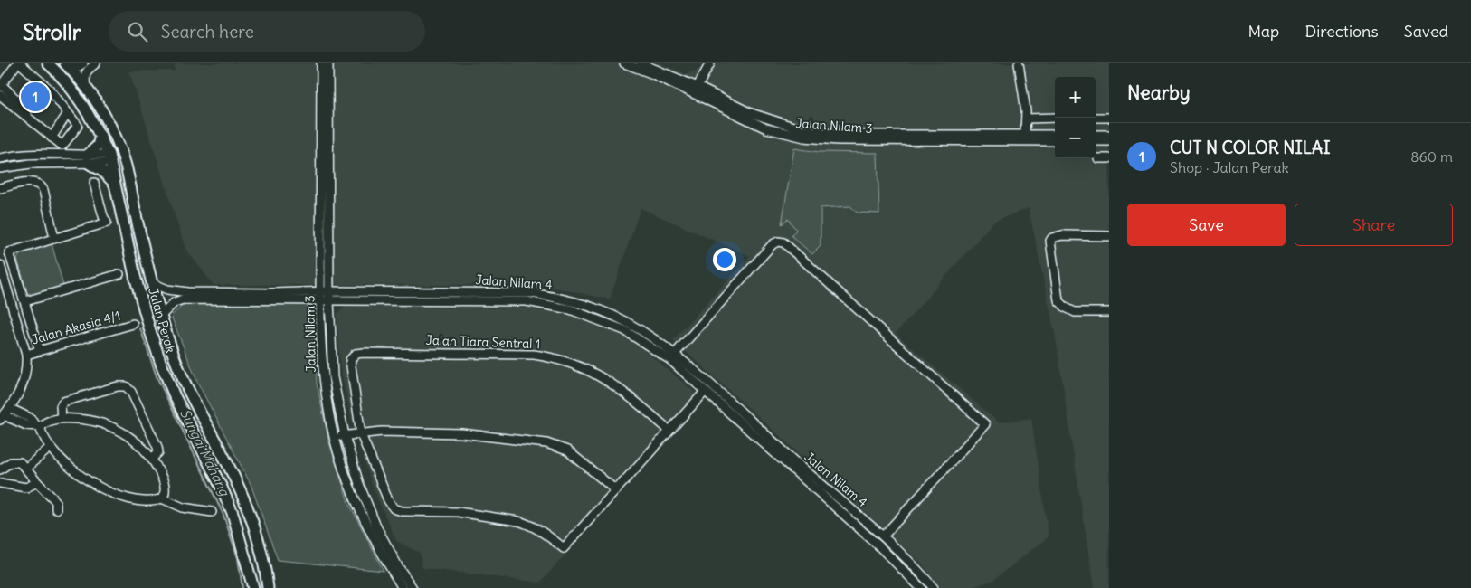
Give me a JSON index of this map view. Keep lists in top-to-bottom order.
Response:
{
  "streets": {
    "main road": ["Jalan Perak"],
    "street": [
      "Jalan Nilam 3",
      "Jalan Nilam 4",
      "Jalan Akasia 4/1",
      "Jalan Tiara Sentral 1"
    ]
  },
  "crossings": [
    ["Jalan Nilam 3", "Jalan Nilam 4"],
    ["Jalan Nilam 4", "Jalan Perak"]
  ],
  "water": ["Sungai Mahang"],
  "page": {
    "header": "Strollr",
    "search": "Search here",
    "nav": ["Map", "Directions", "Saved"],
    "heading": "Nearby",
    "map_buttons": ["+", "−"],
    "pins": "1",
    "list": [
      {
        "mark": "1",
        "name": "CUT N COLOR NILAI",
        "note": "Shop · Jalan Perak",
        "value": "860 m"
      }
    ],
    "buttons": ["Save", "Share"]
  }
}
